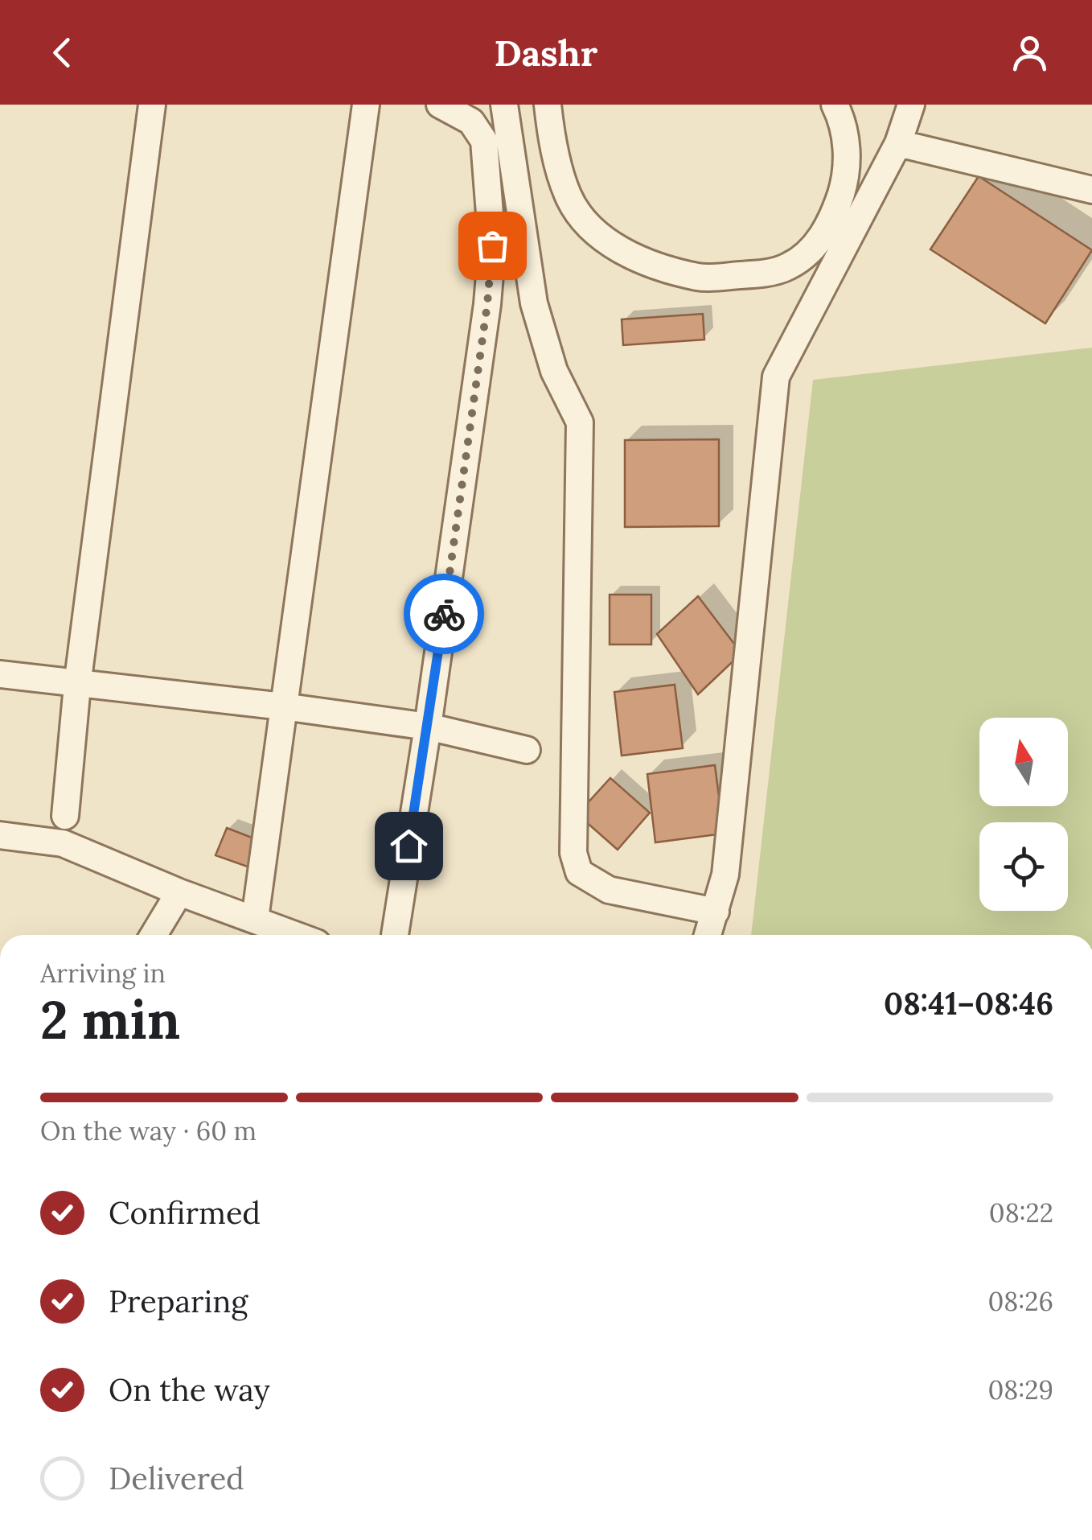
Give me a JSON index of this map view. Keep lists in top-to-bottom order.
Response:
{
  "north": "top",
  "page": {
    "header": "Dashr",
    "heading": ["2 min", "Arriving in", "08:41–08:46"],
    "bar": "On the way · 60 m",
    "list": [
      ["Confirmed", "08:22"],
      ["Preparing", "08:26"],
      ["On the way", "08:29"],
      "Delivered"
    ]
  }
}
